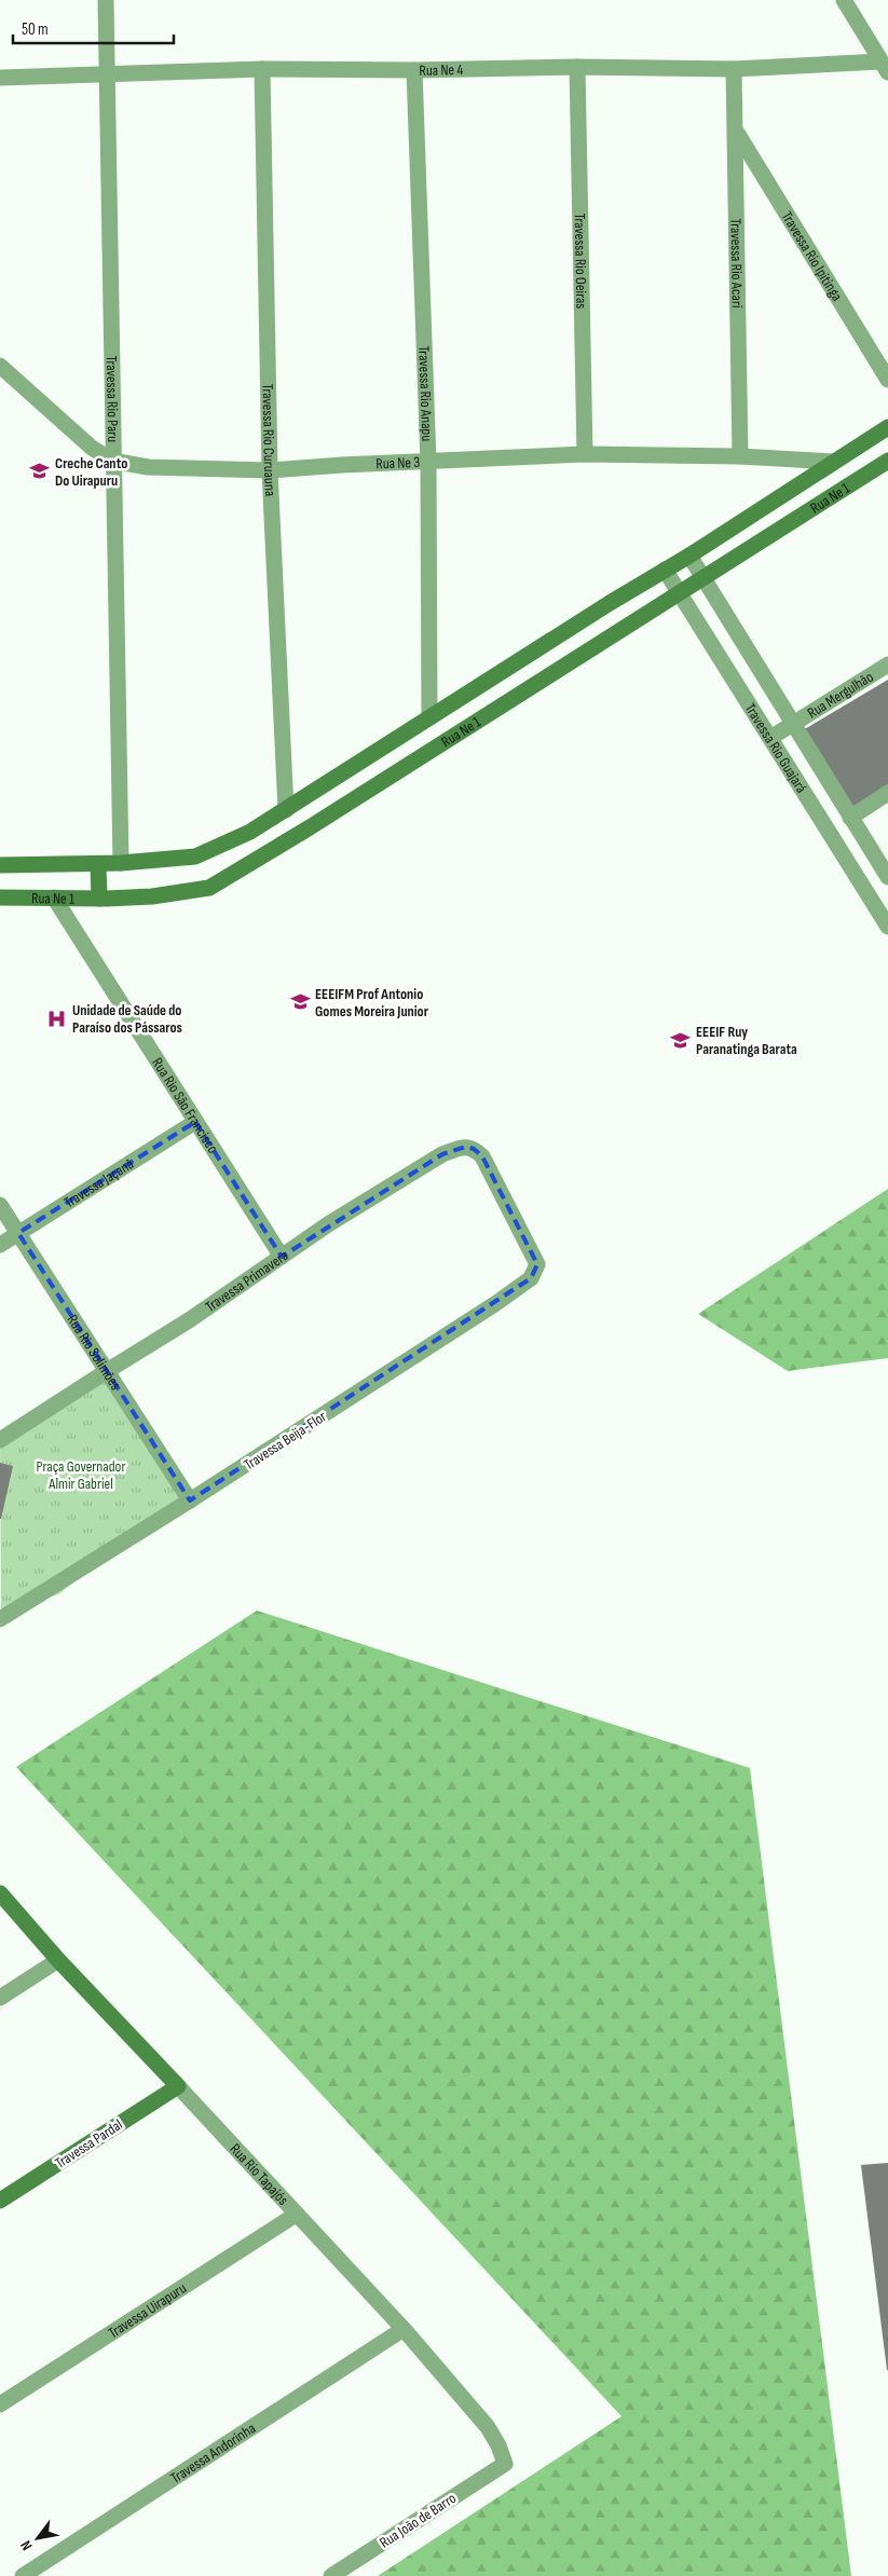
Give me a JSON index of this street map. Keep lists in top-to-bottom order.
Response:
{
  "streets": {
    "street": [
      "Rua Ne 4",
      "Travessa Rio Ipitinga",
      "Travessa Rio Oeiras",
      "Travessa Rio Acari",
      "Travessa Rio Anapu",
      "Travessa Rio Paru",
      "Travessa Rio Curuauna",
      "Rua Ne 3",
      "Rua Ne 1",
      "Rua Mergulhão",
      "Travessa Rio Guajará",
      "Rua Rio São Francisco",
      "Travessa Jaçanã",
      "Travessa Primavera",
      "Rua Rio Solimões",
      "Travessa Beija-Flor",
      "Travessa Pardal",
      "Rua Rio Tapajós",
      "Travessa Uirapuru",
      "Travessa Andorinha",
      "Rua João de Barro"
    ]
  },
  "crossings": [
    ["Rua Ne 4", "Travessa Rio Oeiras"],
    ["Rua Ne 4", "Travessa Rio Acari"],
    ["Rua Ne 4", "Travessa Rio Anapu"],
    ["Rua Ne 4", "Travessa Rio Paru"],
    ["Rua Ne 4", "Travessa Rio Curuauna"],
    ["Travessa Rio Ipitinga", "Travessa Rio Acari"],
    ["Travessa Rio Oeiras", "Rua Ne 3"],
    ["Travessa Rio Acari", "Rua Ne 3"],
    ["Travessa Rio Anapu", "Rua Ne 3"],
    ["Travessa Rio Anapu", "Rua Ne 1"],
    ["Travessa Rio Paru", "Rua Ne 3"],
    ["Travessa Rio Paru", "Rua Ne 1"],
    ["Travessa Rio Curuauna", "Rua Ne 3"],
    ["Travessa Rio Curuauna", "Rua Ne 1"],
    ["Rua Ne 3", "Rua Ne 1"],
    ["Rua Ne 1", "Travessa Rio Guajará"],
    ["Rua Ne 1", "Rua Rio São Francisco"],
    ["Rua Mergulhão", "Travessa Rio Guajará"],
    ["Rua Rio São Francisco", "Travessa Jaçanã"],
    ["Rua Rio São Francisco", "Travessa Primavera"],
    ["Travessa Jaçanã", "Rua Rio Solimões"],
    ["Travessa Primavera", "Rua Rio Solimões"],
    ["Travessa Primavera", "Travessa Beija-Flor"],
    ["Rua Rio Solimões", "Travessa Beija-Flor"],
    ["Travessa Pardal", "Rua Rio Tapajós"],
    ["Rua Rio Tapajós", "Travessa Uirapuru"],
    ["Rua Rio Tapajós", "Travessa Andorinha"],
    ["Rua Rio Tapajós", "Rua João de Barro"]
  ],
  "parks": ["Praça Governador Almir Gabriel"],
  "places": {
    "school or university": ["Creche Canto Do Uirapuru", "EEEIFM Prof Antonio Gomes Moreira Junior", "EEEIF Ruy Paranatinga Barata"],
    "hospital": ["Unidade de Saúde do Paraíso dos Pássaros"]
  },
  "scale_bar": "50 m",
  "north": "bottom left"
}
